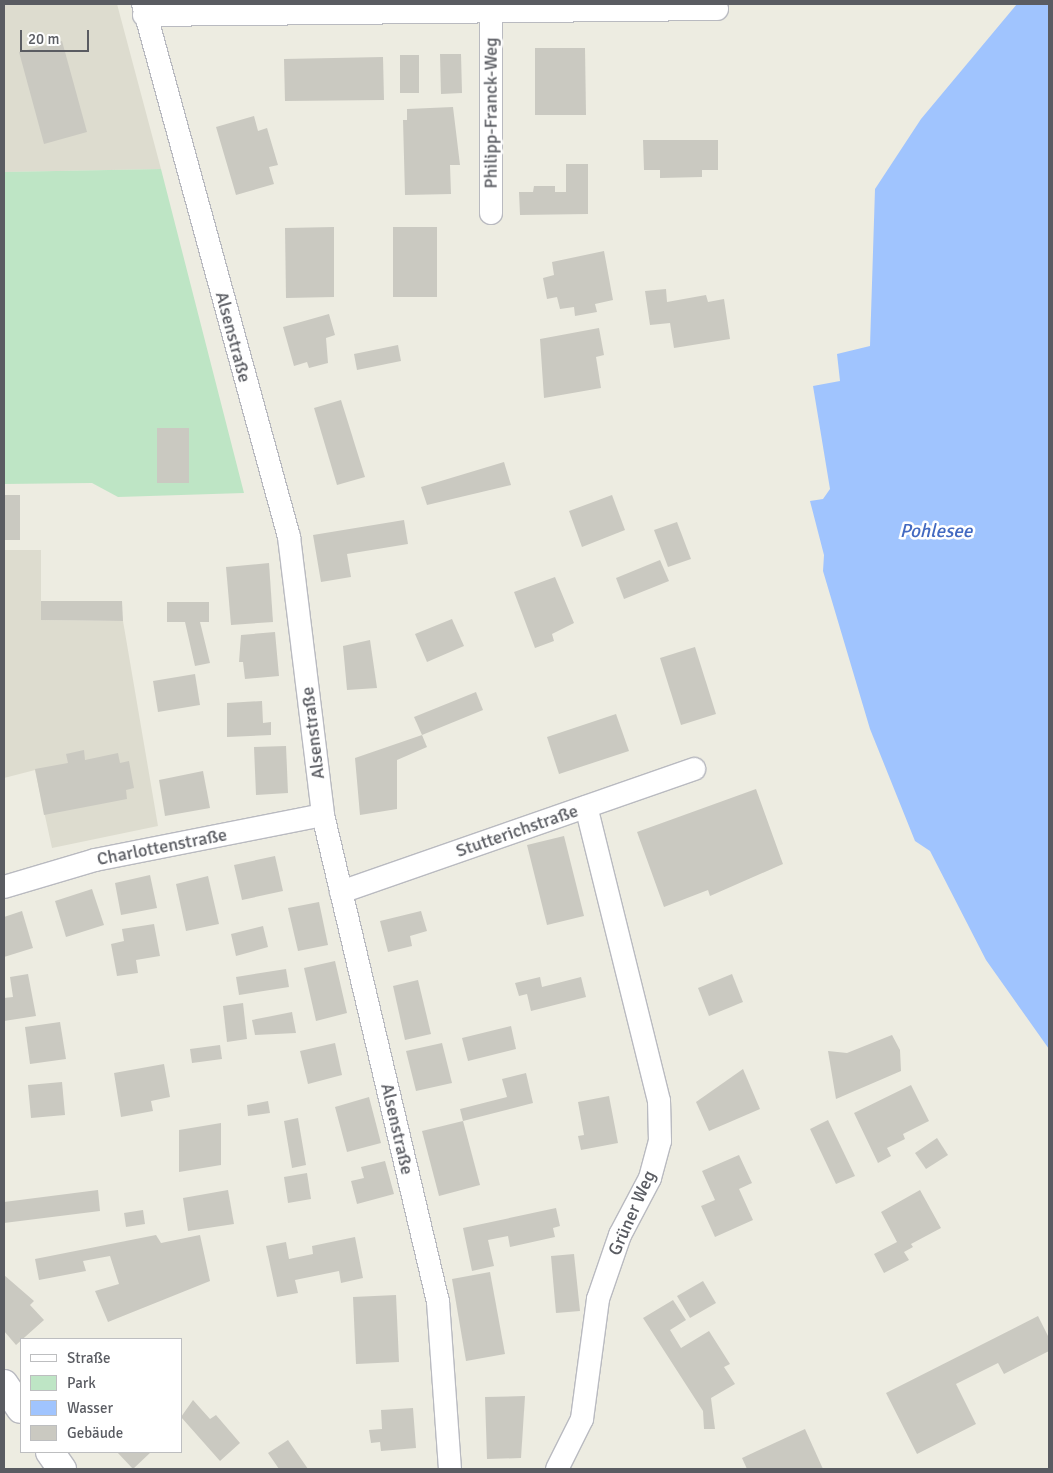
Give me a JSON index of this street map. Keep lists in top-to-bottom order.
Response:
{
  "streets": {
    "street": [
      "Philipp-Franck-Weg",
      "Alsenstraße",
      "Stutterichstraße",
      "Charlottenstraße",
      "Grüner Weg"
    ]
  },
  "crossings": [
    ["Philipp-Franck-Weg", "Alsenstraße"],
    ["Alsenstraße", "Stutterichstraße"],
    ["Alsenstraße", "Charlottenstraße"],
    ["Stutterichstraße", "Grüner Weg"]
  ],
  "water": ["Pohlesee"],
  "legend": [
    "Straße",
    "Park",
    "Wasser",
    "Gebäude"
  ],
  "scale_bar": "20 m"
}
